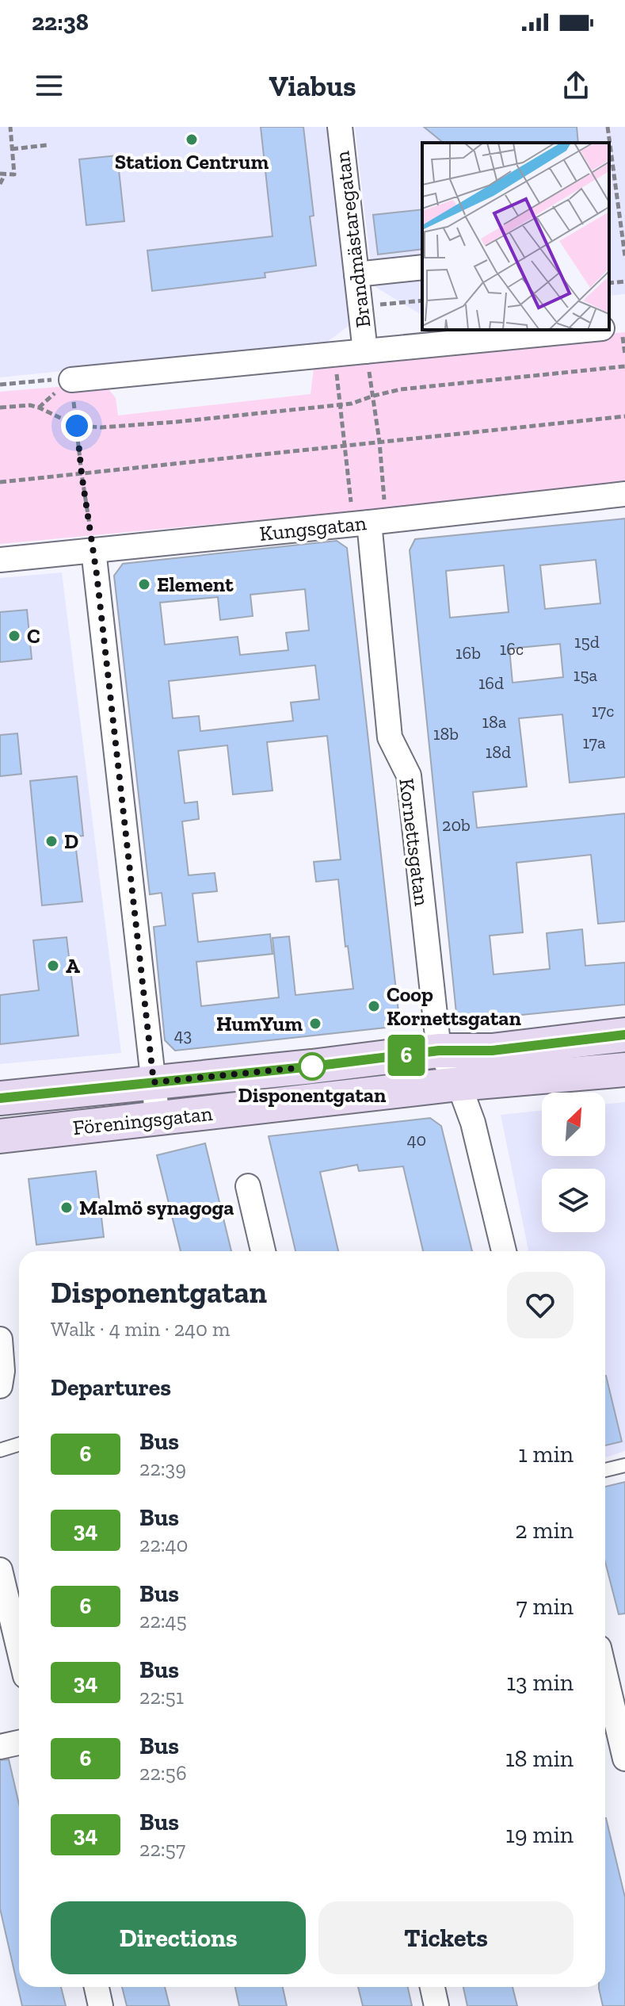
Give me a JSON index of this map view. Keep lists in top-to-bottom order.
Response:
{
  "streets": {
    "street": [
      "Brandmästaregatan",
      "Kungsgatan",
      "Kornettsgatan",
      "Föreningsgatan"
    ]
  },
  "crossings": [
    ["Kungsgatan", "Kornettsgatan"],
    ["Kornettsgatan", "Föreningsgatan"]
  ],
  "places": [
    "Station Centrum",
    "Element",
    "C",
    "D",
    "A",
    "Coop Kornettsgatan",
    "HumYum",
    "Disponentgatan",
    "Malmö synagoga"
  ],
  "lines": ["bus line 6"],
  "house_numbers": [
    "15d",
    "16c",
    "16b",
    "15a",
    "16d",
    "17c",
    "18a",
    "18b",
    "17a",
    "18d",
    "20b",
    "43",
    "40"
  ],
  "north": "top right",
  "page": {
    "status": "22:38",
    "header": "Viabus",
    "on_map": "6",
    "heading": [
      ["Disponentgatan", "Walk · 4 min · 240 m"],
      "Departures"
    ],
    "list": [
      {
        "mark": "6",
        "name": "Bus",
        "note": "22:39",
        "value": "1 min"
      },
      {
        "mark": "34",
        "name": "Bus",
        "note": "22:40",
        "value": "2 min"
      },
      {
        "mark": "6",
        "name": "Bus",
        "note": "22:45",
        "value": "7 min"
      },
      {
        "mark": "34",
        "name": "Bus",
        "note": "22:51",
        "value": "13 min"
      },
      {
        "mark": "6",
        "name": "Bus",
        "note": "22:56",
        "value": "18 min"
      },
      {
        "mark": "34",
        "name": "Bus",
        "note": "22:57",
        "value": "19 min"
      }
    ],
    "buttons": ["Directions", "Tickets"]
  }
}
